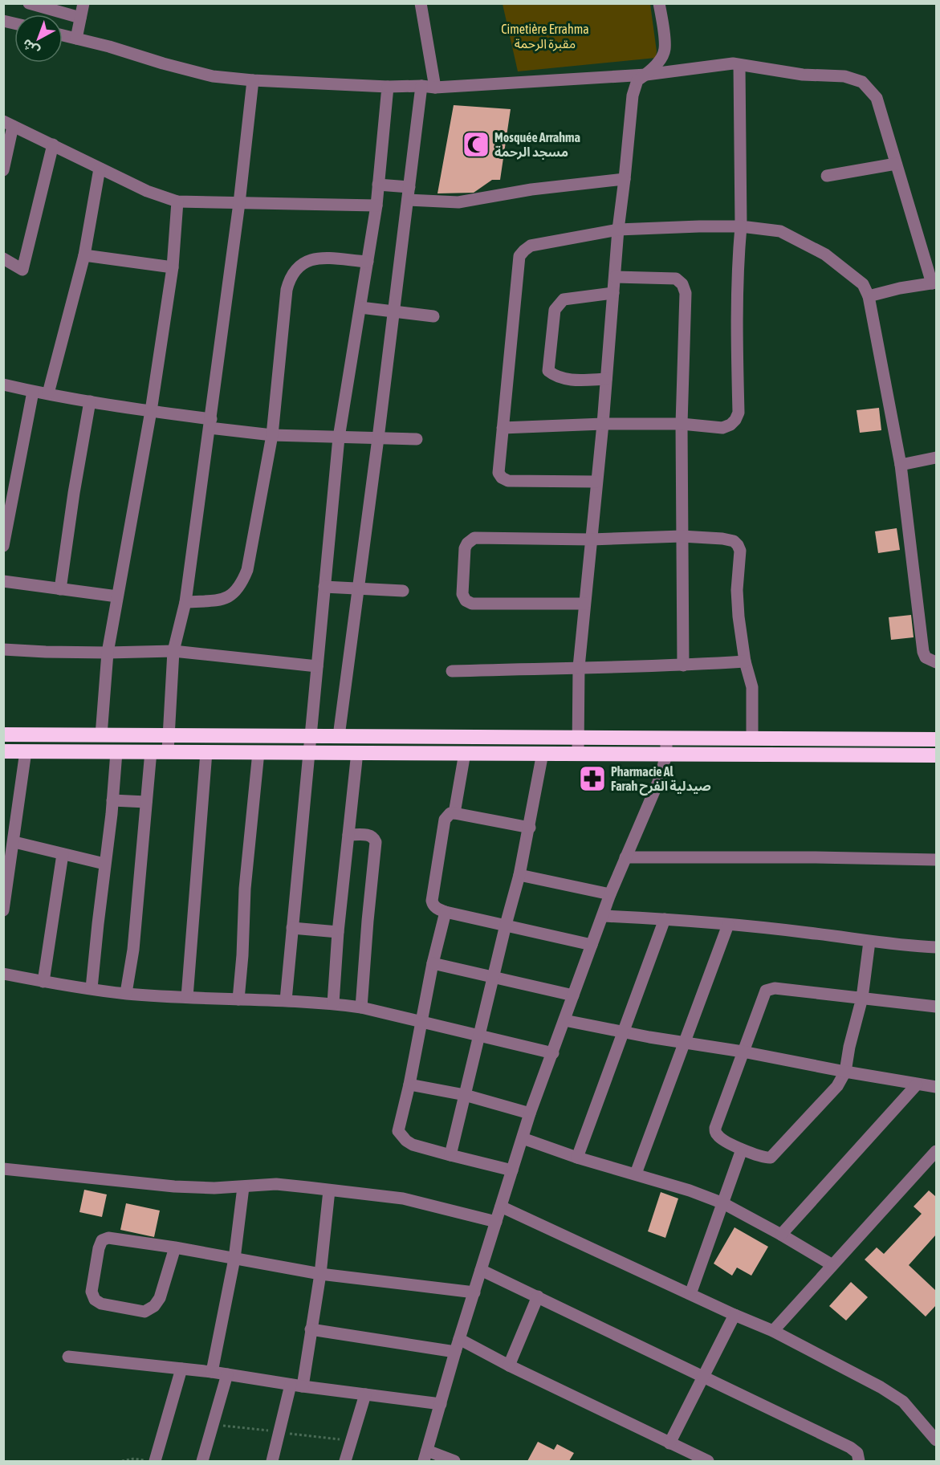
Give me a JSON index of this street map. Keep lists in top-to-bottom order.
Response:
{
  "parks": ["Cimetière Errahma مقبرة الرحمة"],
  "places": {
    "mosque": ["Mosquée Arrahma مسجد الرحمة"],
    "pharmacy": ["Pharmacie Al Farah صيدلية الفرح"]
  },
  "north": "bottom left"
}
